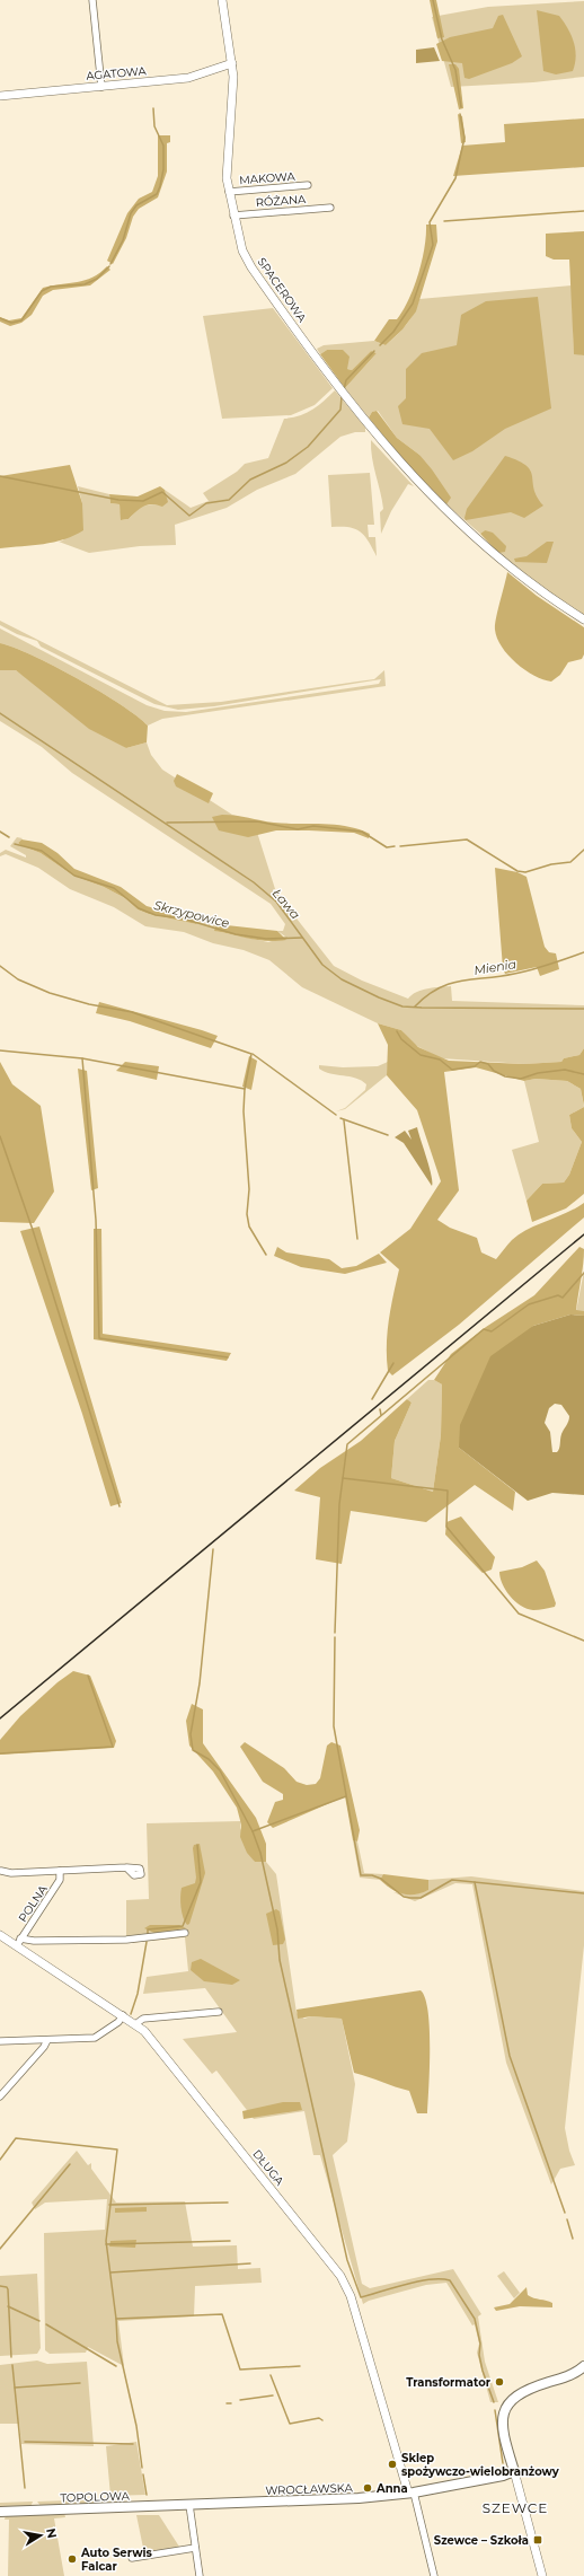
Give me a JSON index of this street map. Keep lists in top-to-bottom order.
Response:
{
  "streets": {
    "main road": ["WROCŁAWSKA", "TOPOLOWA"],
    "street": [
      "AGATOWA",
      "MAKOWA",
      "RÓŻANA",
      "SPACEROWA",
      "POLNA",
      "DŁUGA"
    ]
  },
  "crossings": [
    ["AGATOWA", "SPACEROWA"],
    ["MAKOWA", "SPACEROWA"],
    ["RÓŻANA", "SPACEROWA"],
    ["POLNA", "DŁUGA"],
    ["DŁUGA", "WROCŁAWSKA"],
    ["WROCŁAWSKA", "TOPOLOWA"]
  ],
  "districts": ["SZEWCE"],
  "water": ["Ława", "Skrzypowice", "Mienia"],
  "places": {
    "other": [
      "Transformator",
      "Sklep spożywczo-wielobranżowy",
      "Anna",
      "Auto Serwis Falcar"
    ],
    "transit": ["Szewce – Szkoła"]
  },
  "north": "right"
}
